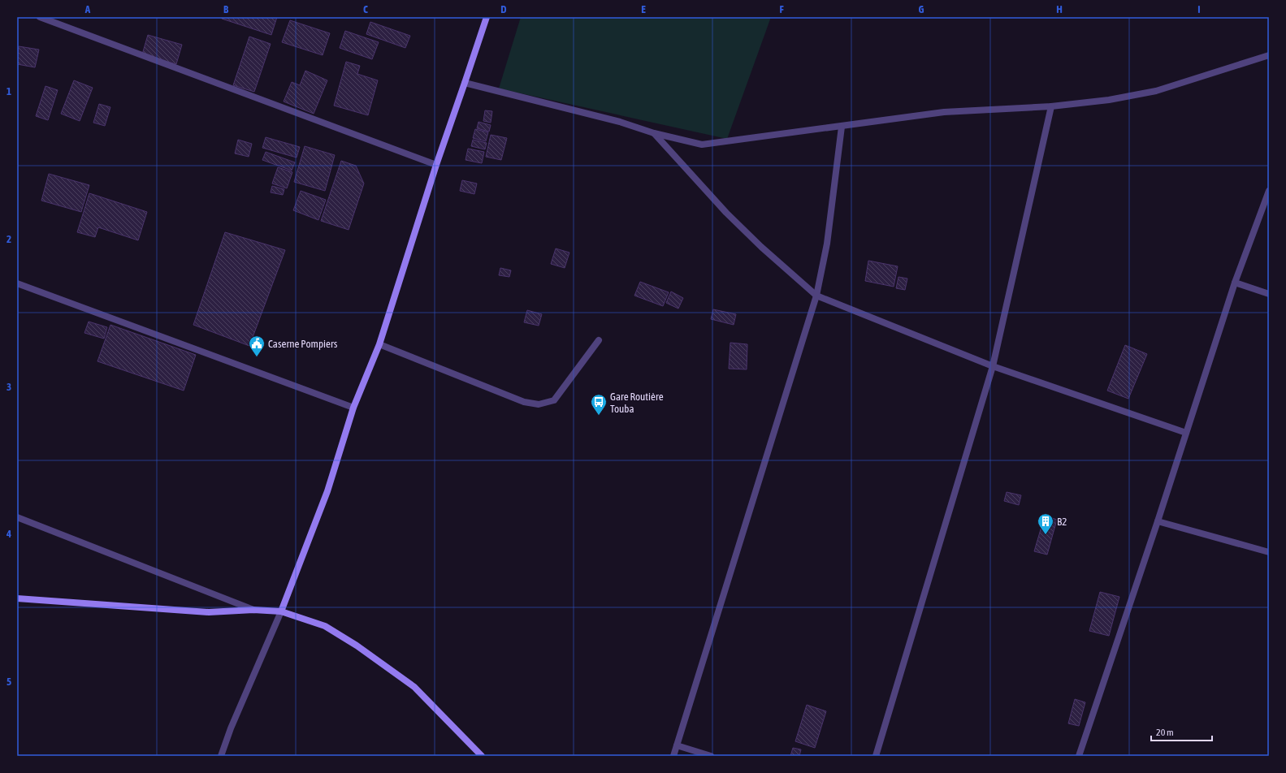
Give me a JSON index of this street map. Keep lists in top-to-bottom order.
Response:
{
  "places": {
    "public building": ["Caserne Pompiers"],
    "bus stop": ["Gare Routière Touba"],
    "building": ["B2"]
  },
  "scale_bar": "20 m",
  "grid": {
    "columns": [
      "A",
      "B",
      "C",
      "D",
      "E",
      "F",
      "G",
      "H",
      "I"
    ],
    "rows": [
      "1",
      "2",
      "3",
      "4",
      "5"
    ]
  }
}
